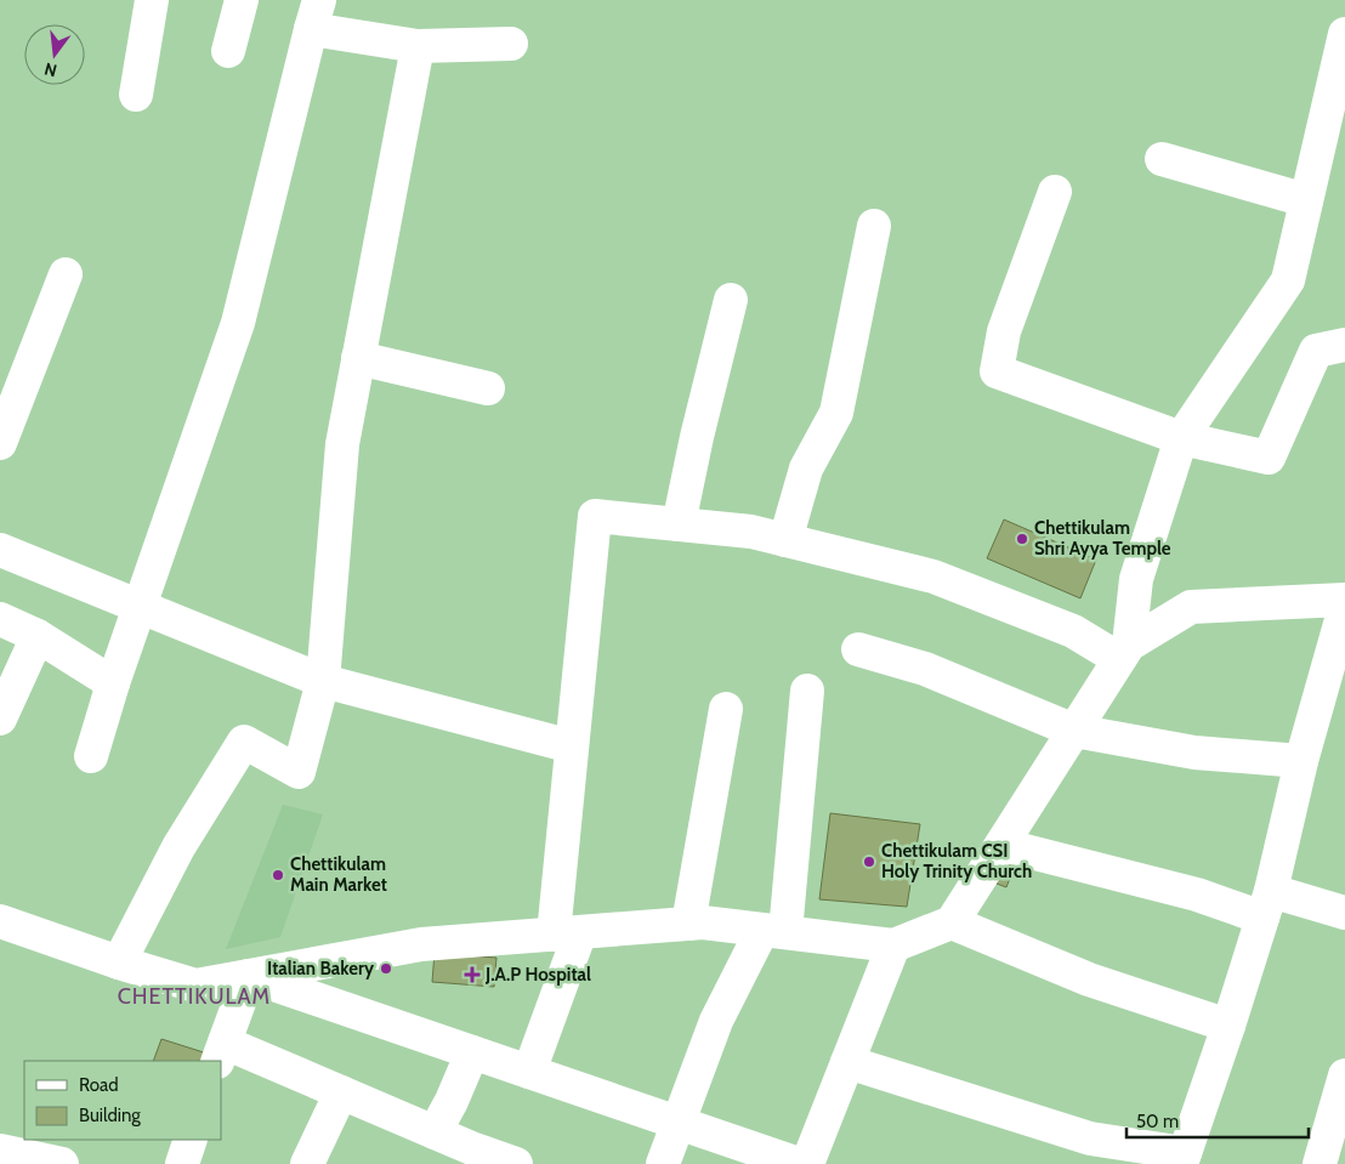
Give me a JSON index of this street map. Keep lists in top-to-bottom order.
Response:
{
  "districts": ["CHETTIKULAM"],
  "places": {
    "other": [
      "Chettikulam Shri Ayya Temple",
      "Chettikulam CSI Holy Trinity Church",
      "Chettikulam Main Market",
      "Italian Bakery"
    ],
    "health": ["J.A.P Hospital"]
  },
  "legend": ["Road", "Building"],
  "scale_bar": "50 m",
  "north": "bottom"
}
